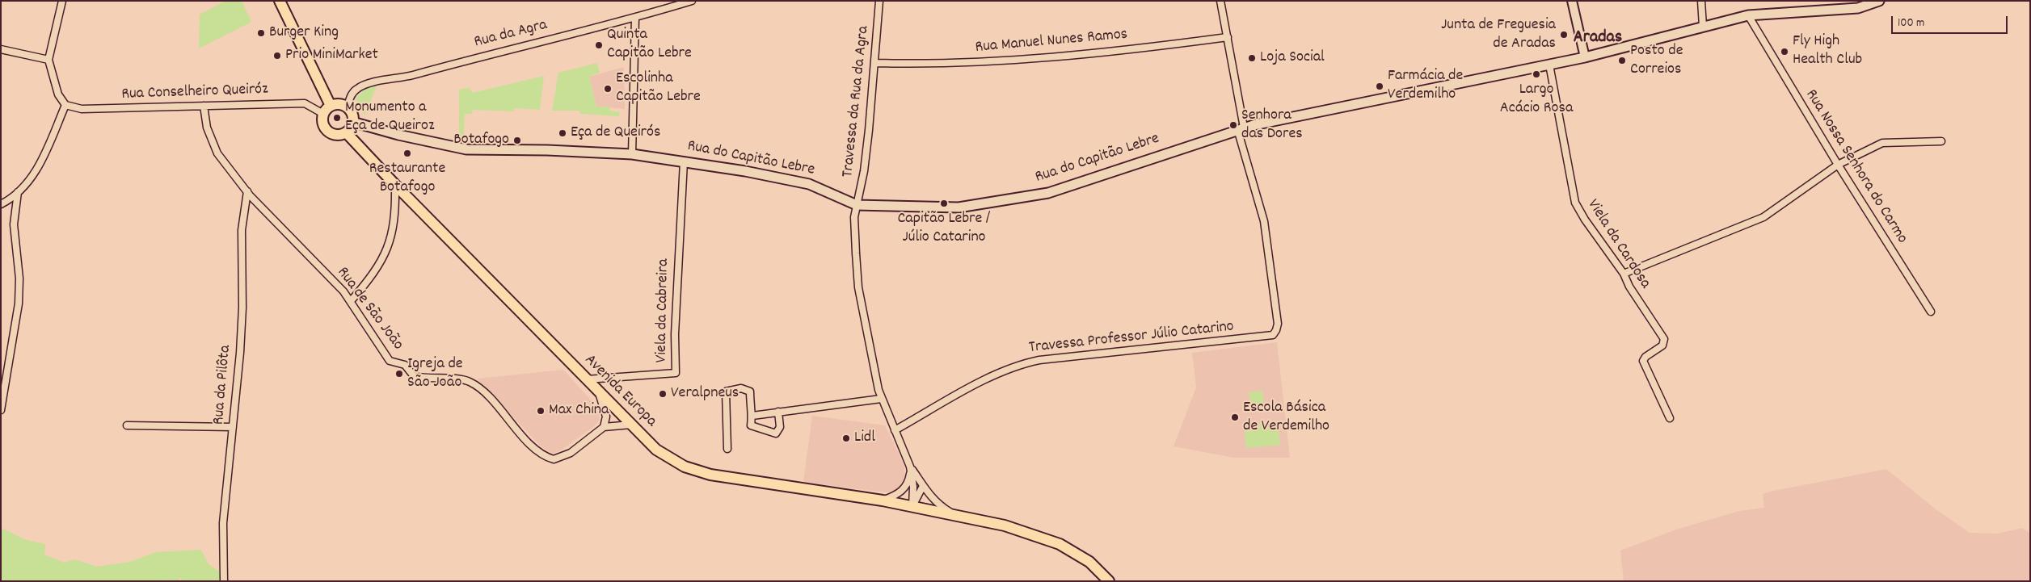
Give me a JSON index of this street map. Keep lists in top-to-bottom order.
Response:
{
  "streets": {
    "main road": ["Rua do Capitão Lebre", "Avenida Europa"],
    "street": [
      "Rua da Agra",
      "Rua Manuel Nunes Ramos",
      "Rua Conselheiro Queiróz",
      "Travessa da Rua da Agra",
      "Rua Nossa Senhora do Carmo",
      "Viela da Cardosa",
      "Rua de São João",
      "Viela da Cabreira",
      "Travessa Professor Júlio Catarino",
      "Rua da Pilôta"
    ]
  },
  "crossings": [
    ["Rua da Agra", "Rua Conselheiro Queiróz"],
    ["Rua da Agra", "Rua do Capitão Lebre"],
    ["Rua da Agra", "Avenida Europa"],
    ["Rua Manuel Nunes Ramos", "Travessa da Rua da Agra"],
    ["Rua Conselheiro Queiróz", "Rua do Capitão Lebre"],
    ["Rua Conselheiro Queiróz", "Rua de São João"],
    ["Rua Conselheiro Queiróz", "Avenida Europa"],
    ["Travessa da Rua da Agra", "Rua do Capitão Lebre"],
    ["Travessa da Rua da Agra", "Travessa Professor Júlio Catarino"],
    ["Rua do Capitão Lebre", "Rua Nossa Senhora do Carmo"],
    ["Rua do Capitão Lebre", "Viela da Cardosa"],
    ["Rua do Capitão Lebre", "Viela da Cabreira"],
    ["Rua do Capitão Lebre", "Travessa Professor Júlio Catarino"],
    ["Rua do Capitão Lebre", "Avenida Europa"],
    ["Rua de São João", "Rua da Pilôta"],
    ["Viela da Cabreira", "Avenida Europa"]
  ],
  "districts": ["Aradas"],
  "places": [
    "Burger King",
    "Junta de Freguesia de Aradas",
    "Quinta Capitão Lebre",
    "Fly High Health Club",
    "Prio MiniMarket",
    "Loja Social",
    "Posto de Correios",
    "Largo Acácio Rosa",
    "Farmácia de Verdemilho",
    "Escolinha Capitão Lebre",
    "Monumento a Eça de Queiroz",
    "Senhora das Dores",
    "Eça de Queirós",
    "Botafogo",
    "Restaurante Botafogo",
    "Capitão Lebre / Júlio Catarino",
    "Igreja de São João",
    "Veralpneus",
    "Max China",
    "Escola Básica de Verdemilho",
    "Lidl"
  ],
  "scale_bar": "100 m"
}
